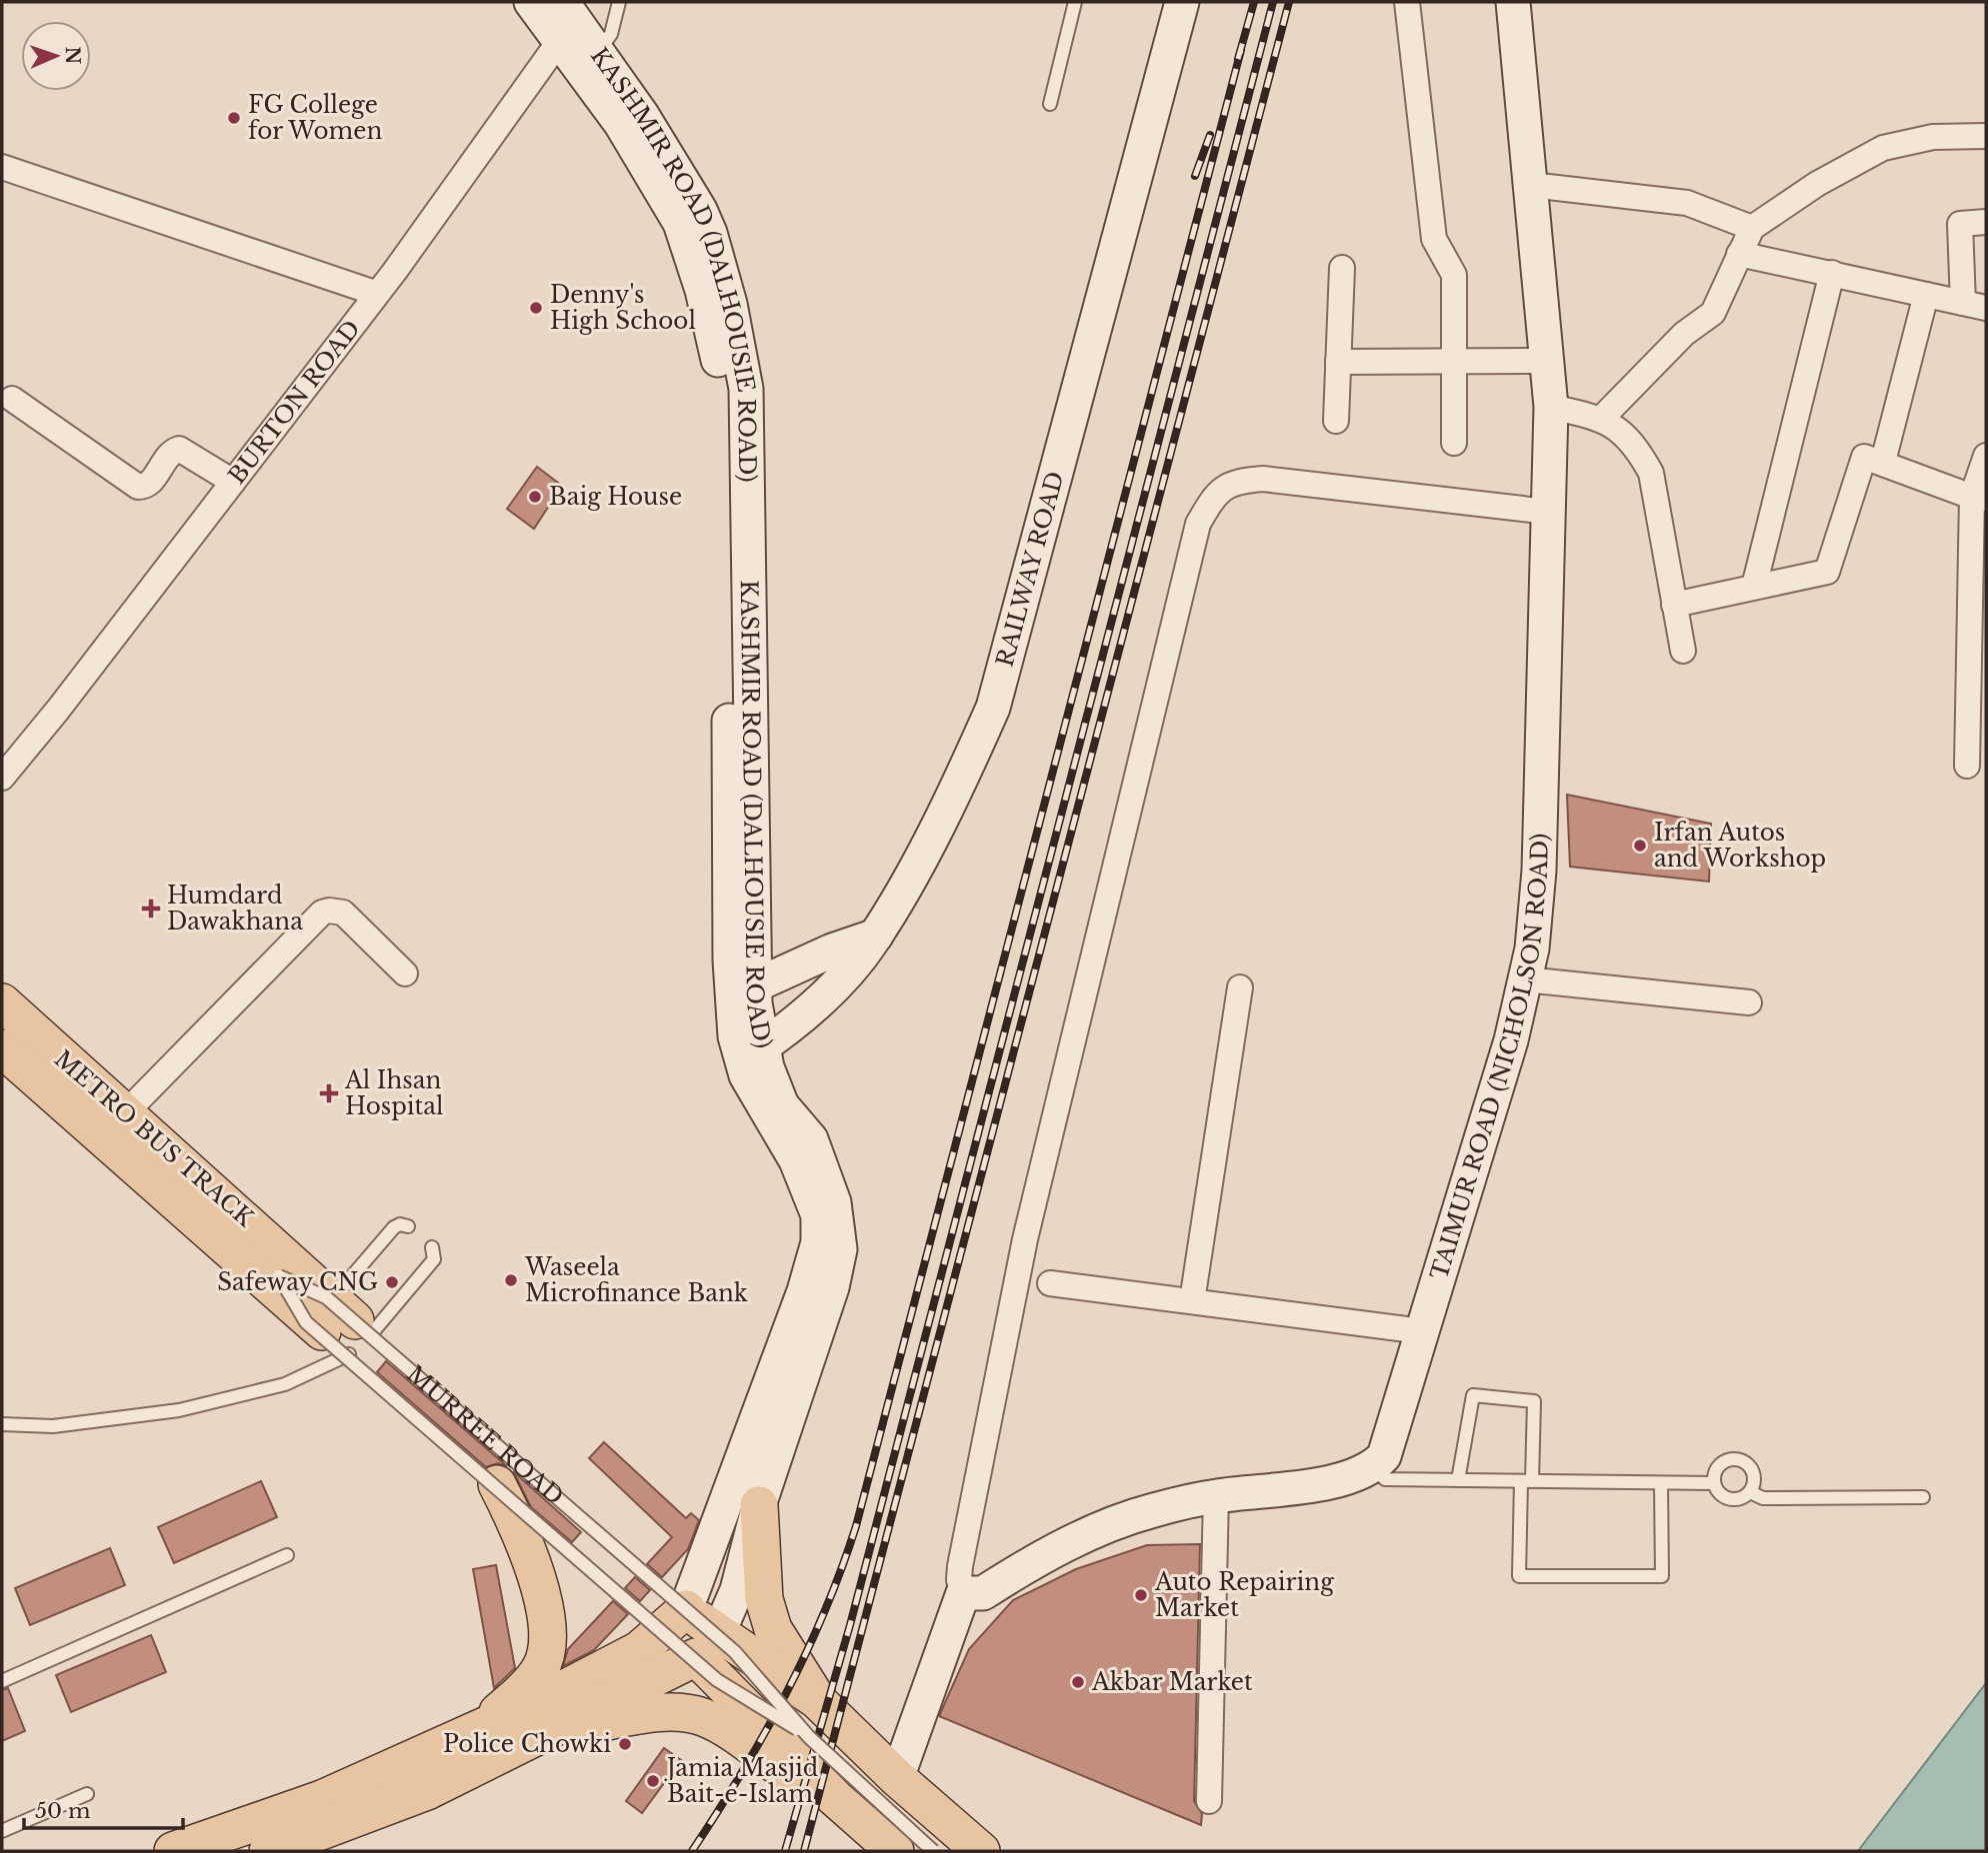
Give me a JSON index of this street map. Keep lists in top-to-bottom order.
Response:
{
  "streets": {
    "main road": ["MURREE ROAD"],
    "street": [
      "KASHMIR ROAD (DALHOUSIE ROAD)",
      "BURTON ROAD",
      "RAILWAY ROAD",
      "TAIMUR ROAD (NICHOLSON ROAD)"
    ],
    "lane": ["METRO BUS TRACK"]
  },
  "crossings": [
    ["KASHMIR ROAD (DALHOUSIE ROAD)", "BURTON ROAD"],
    ["KASHMIR ROAD (DALHOUSIE ROAD)", "RAILWAY ROAD"],
    ["KASHMIR ROAD (DALHOUSIE ROAD)", "MURREE ROAD"]
  ],
  "places": {
    "other": [
      "FG College for Women",
      "Denny's High School",
      "Baig House",
      "Irfan Autos and Workshop",
      "Waseela Microfinance Bank",
      "Safeway CNG",
      "Auto Repairing Market",
      "Akbar Market",
      "Police Chowki",
      "Jamia Masjid Bait-e-Islam"
    ],
    "health": ["Humdard Dawakhana", "Al Ihsan Hospital"]
  },
  "scale_bar": "50 m",
  "north": "right"
}
